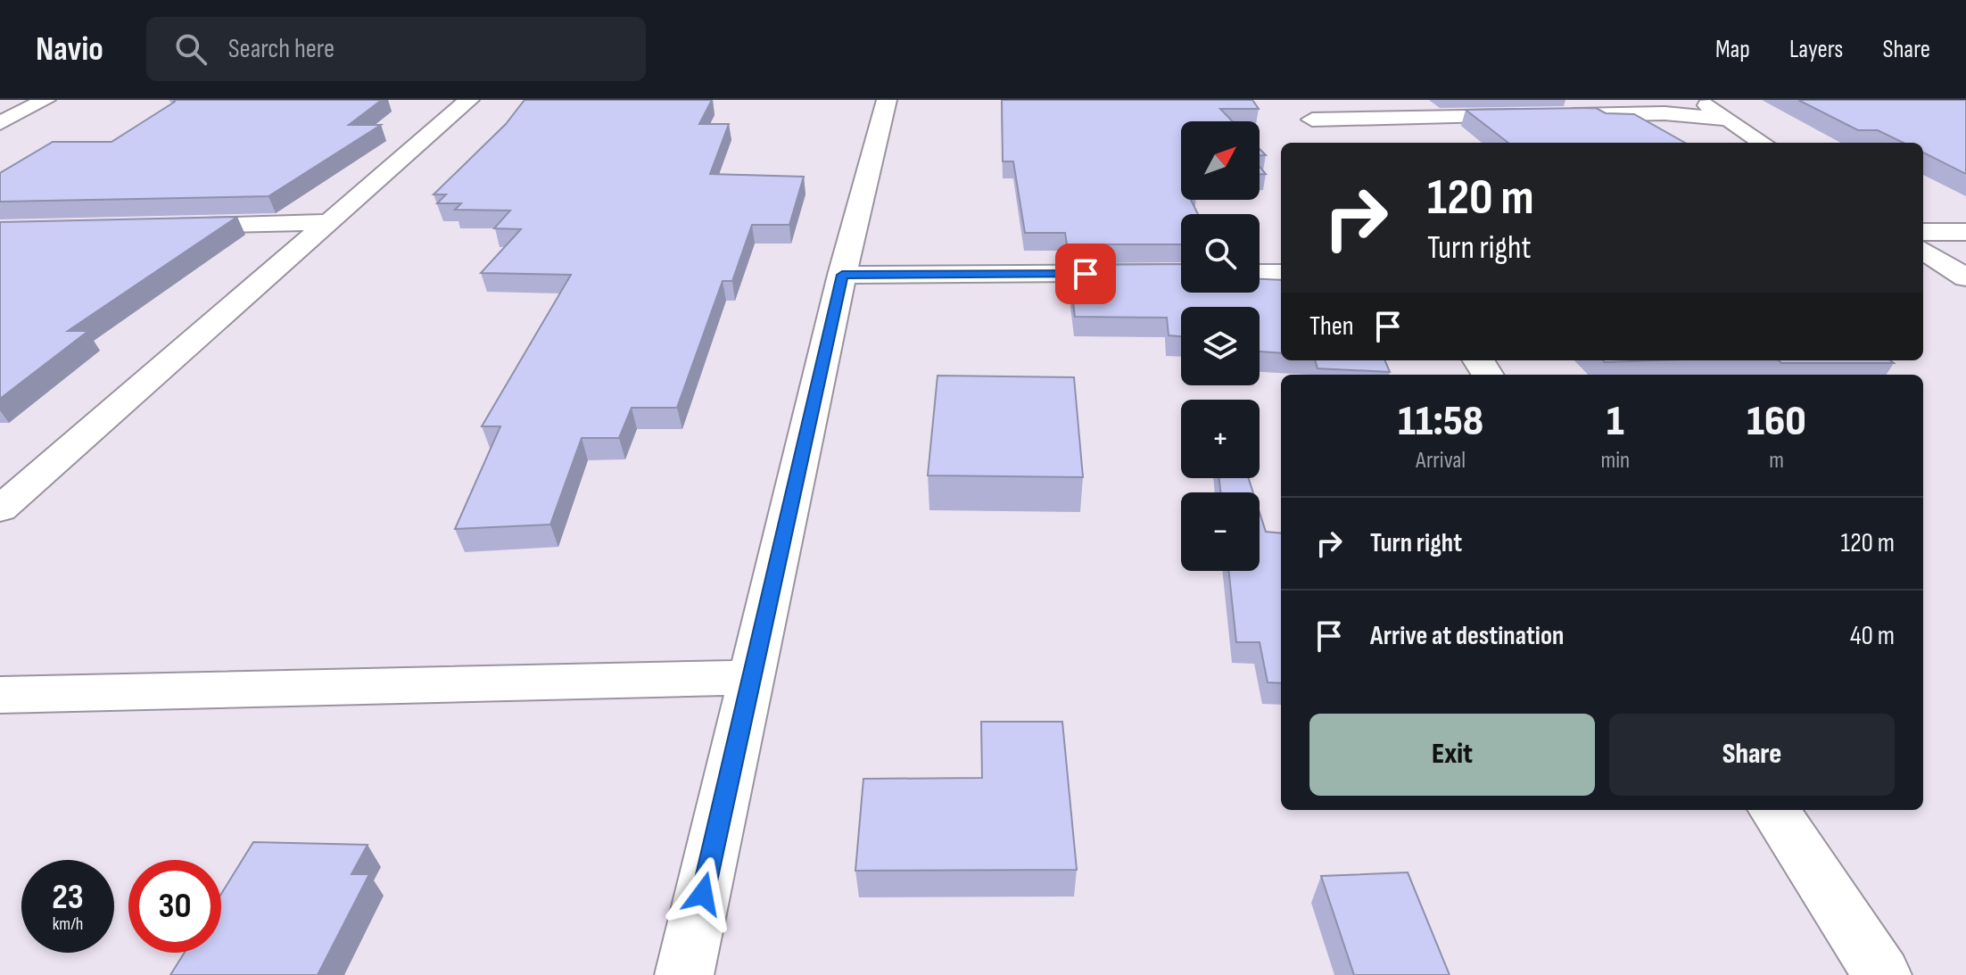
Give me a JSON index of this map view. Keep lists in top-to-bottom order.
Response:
{
  "north": "top right",
  "page": {
    "header": "Navio",
    "search": "Search here",
    "nav": ["Map", "Layers", "Share"],
    "map_buttons": ["+", "−"],
    "turn": ["120 m", "Turn right"],
    "then": "Then",
    "eta": [
      "11:58",
      "Arrival",
      "1",
      "min",
      "160",
      "m"
    ],
    "list": [
      {
        "name": "Turn right",
        "value": "120 m"
      },
      {
        "name": "Arrive at destination",
        "value": "40 m"
      }
    ],
    "buttons": ["Exit", "Share"],
    "speed": "23 km/h",
    "limit": "30"
  }
}
